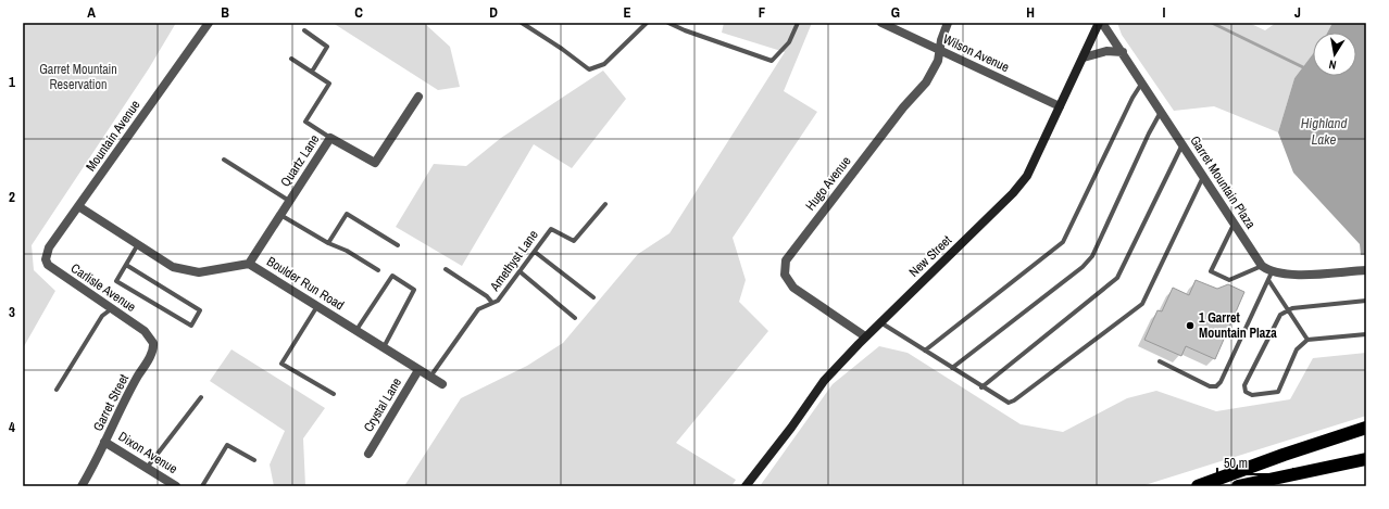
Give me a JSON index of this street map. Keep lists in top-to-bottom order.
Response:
{
  "streets": {
    "street": [
      "Wilson Avenue",
      "Mountain Avenue",
      "Quartz Lane",
      "Garret Mountain Plaza",
      "Hugo Avenue",
      "New Street",
      "Boulder Run Road",
      "Carlisle Avenue",
      "Garret Street",
      "Crystal Lane",
      "Dixon Avenue"
    ],
    "lane": ["Amethyst Lane"]
  },
  "crossings": [
    ["Wilson Avenue", "Hugo Avenue"],
    ["Wilson Avenue", "New Street"],
    ["Mountain Avenue", "Boulder Run Road"],
    ["Mountain Avenue", "Carlisle Avenue"],
    ["Quartz Lane", "Boulder Run Road"],
    ["Garret Mountain Plaza", "New Street"],
    ["Hugo Avenue", "New Street"],
    ["Amethyst Lane", "Boulder Run Road"],
    ["Boulder Run Road", "Crystal Lane"],
    ["Carlisle Avenue", "Garret Street"],
    ["Garret Street", "Dixon Avenue"]
  ],
  "water": ["Highland Lake"],
  "parks": ["Garret Mountain Reservation"],
  "places": ["1 Garret Mountain Plaza"],
  "scale_bar": "50 m",
  "north": "bottom",
  "grid": {
    "columns": [
      "A",
      "B",
      "C",
      "D",
      "E",
      "F",
      "G",
      "H",
      "I",
      "J"
    ],
    "rows": [
      "1",
      "2",
      "3",
      "4"
    ]
  }
}
